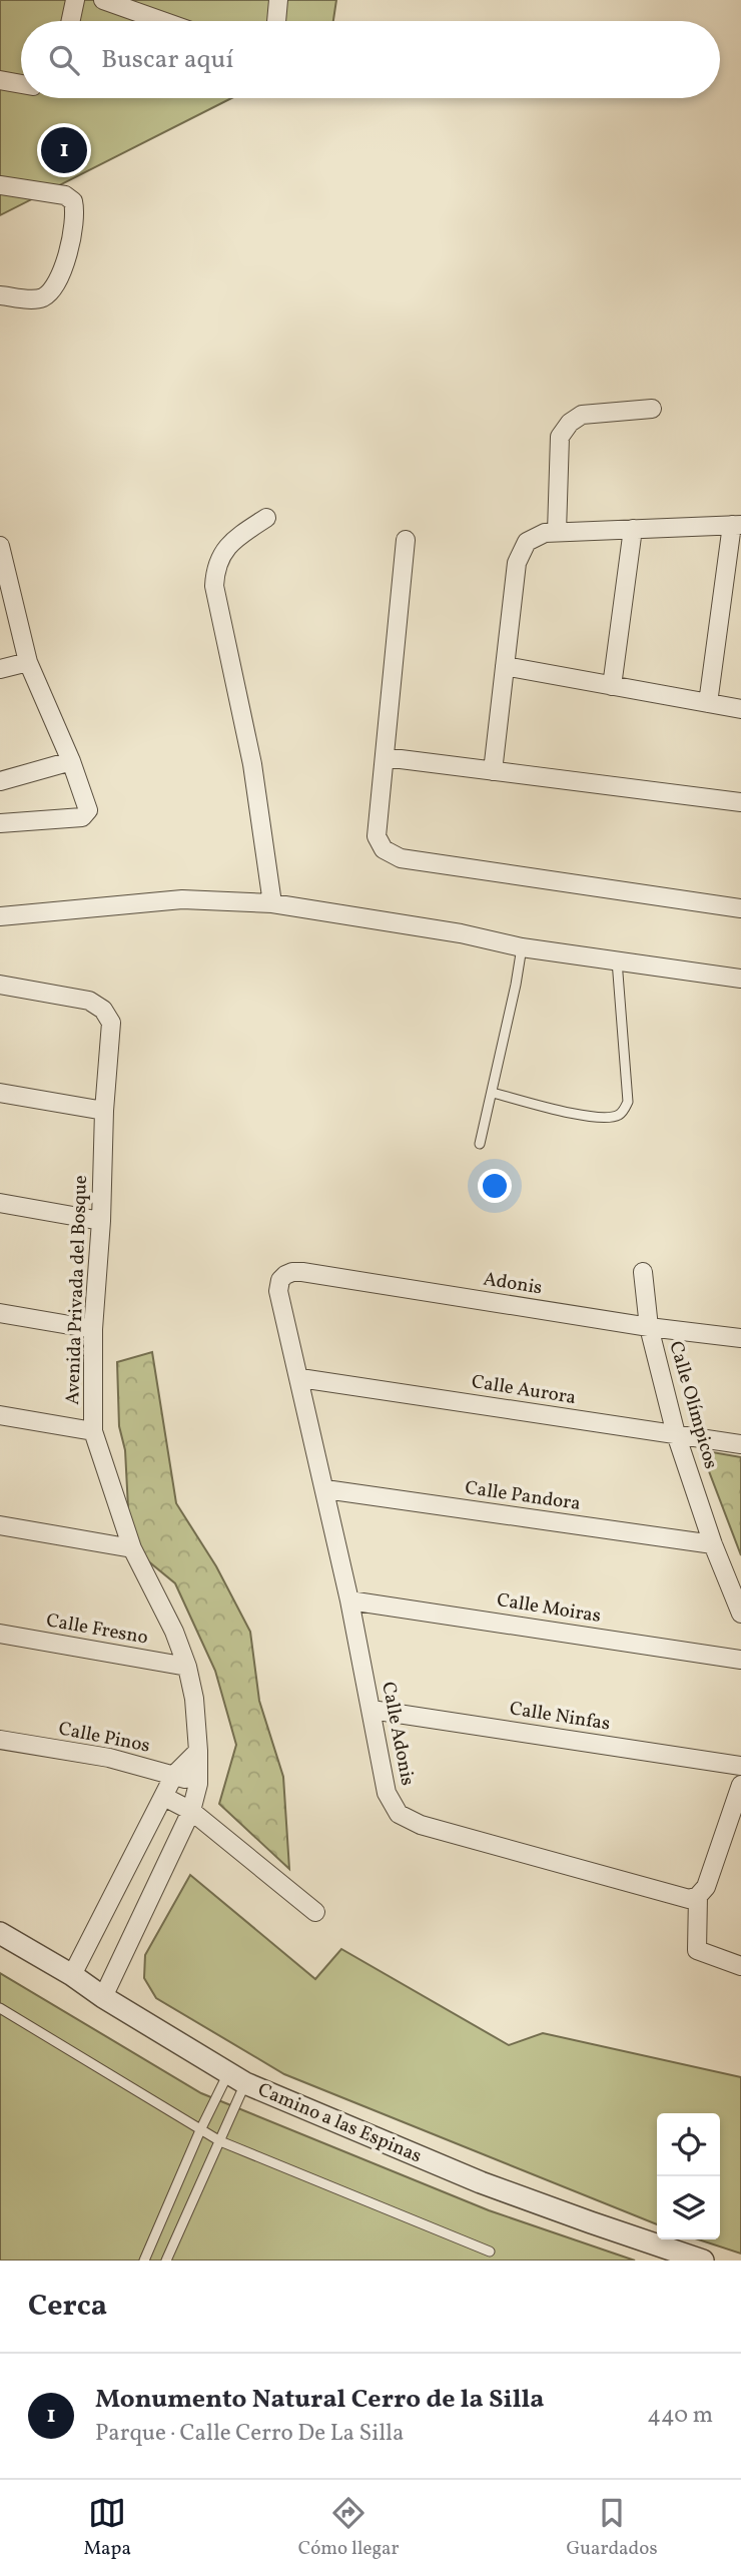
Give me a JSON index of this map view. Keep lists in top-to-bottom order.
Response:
{
  "streets": {
    "street": [
      "Adonis",
      "Avenida Privada del Bosque",
      "Calle Aurora",
      "Calle Olímpicos",
      "Calle Pandora",
      "Calle Moiras",
      "Calle Fresno",
      "Calle Ninfas",
      "Calle Adonis",
      "Calle Pinos",
      "Camino a las Espinas"
    ]
  },
  "crossings": [
    ["Adonis", "Calle Olímpicos"],
    ["Adonis", "Calle Adonis"],
    ["Avenida Privada del Bosque", "Calle Fresno"],
    ["Avenida Privada del Bosque", "Calle Pinos"],
    ["Avenida Privada del Bosque", "Camino a las Espinas"],
    ["Calle Aurora", "Calle Olímpicos"],
    ["Calle Aurora", "Calle Adonis"],
    ["Calle Olímpicos", "Calle Pandora"],
    ["Calle Pandora", "Calle Adonis"],
    ["Calle Moiras", "Calle Adonis"],
    ["Calle Ninfas", "Calle Adonis"]
  ],
  "page": {
    "search": "Buscar aquí",
    "pins": "1",
    "heading": "Cerca",
    "list": [
      {
        "mark": "1",
        "name": "Monumento Natural Cerro de la Silla",
        "note": "Parque · Calle Cerro De La Silla",
        "value": "440 m"
      }
    ],
    "nav": ["Mapa", "Cómo llegar", "Guardados"]
  }
}
